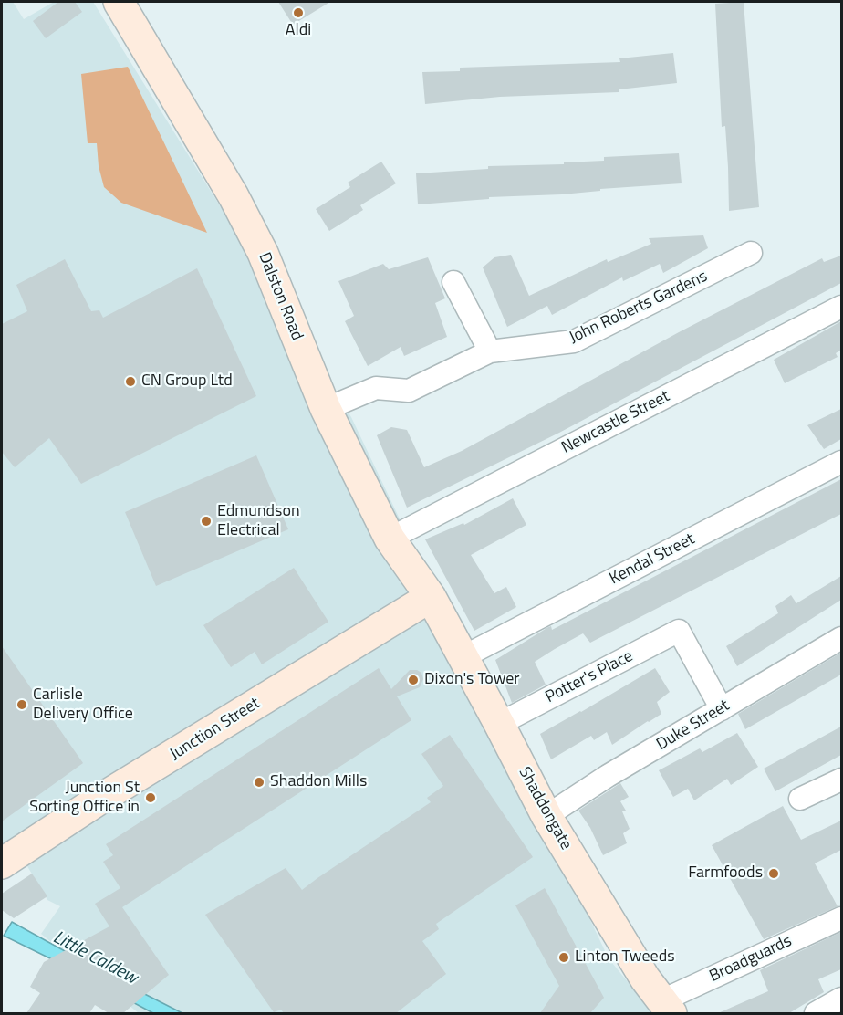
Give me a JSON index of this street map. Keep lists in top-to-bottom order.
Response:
{
  "streets": {
    "main road": ["Dalston Road", "Junction Street", "Shaddongate"],
    "street": [
      "John Roberts Gardens",
      "Newcastle Street",
      "Kendal Street",
      "Potter's Place",
      "Duke Street",
      "Broadguards"
    ]
  },
  "crossings": [
    ["Dalston Road", "John Roberts Gardens"],
    ["Dalston Road", "Newcastle Street"],
    ["Dalston Road", "Junction Street"],
    ["Dalston Road", "Shaddongate"],
    ["Kendal Street", "Shaddongate"],
    ["Potter's Place", "Duke Street"],
    ["Potter's Place", "Shaddongate"],
    ["Duke Street", "Shaddongate"],
    ["Junction Street", "Shaddongate"],
    ["Shaddongate", "Broadguards"]
  ],
  "water": ["Little Caldew"],
  "places": [
    "Aldi",
    "CN Group Ltd",
    "Edmundson Electrical",
    "Dixon's Tower",
    "Carlisle Delivery Office",
    "Shaddon Mills",
    "Junction St Sorting Office in",
    "Farmfoods",
    "Linton Tweeds"
  ]
}
